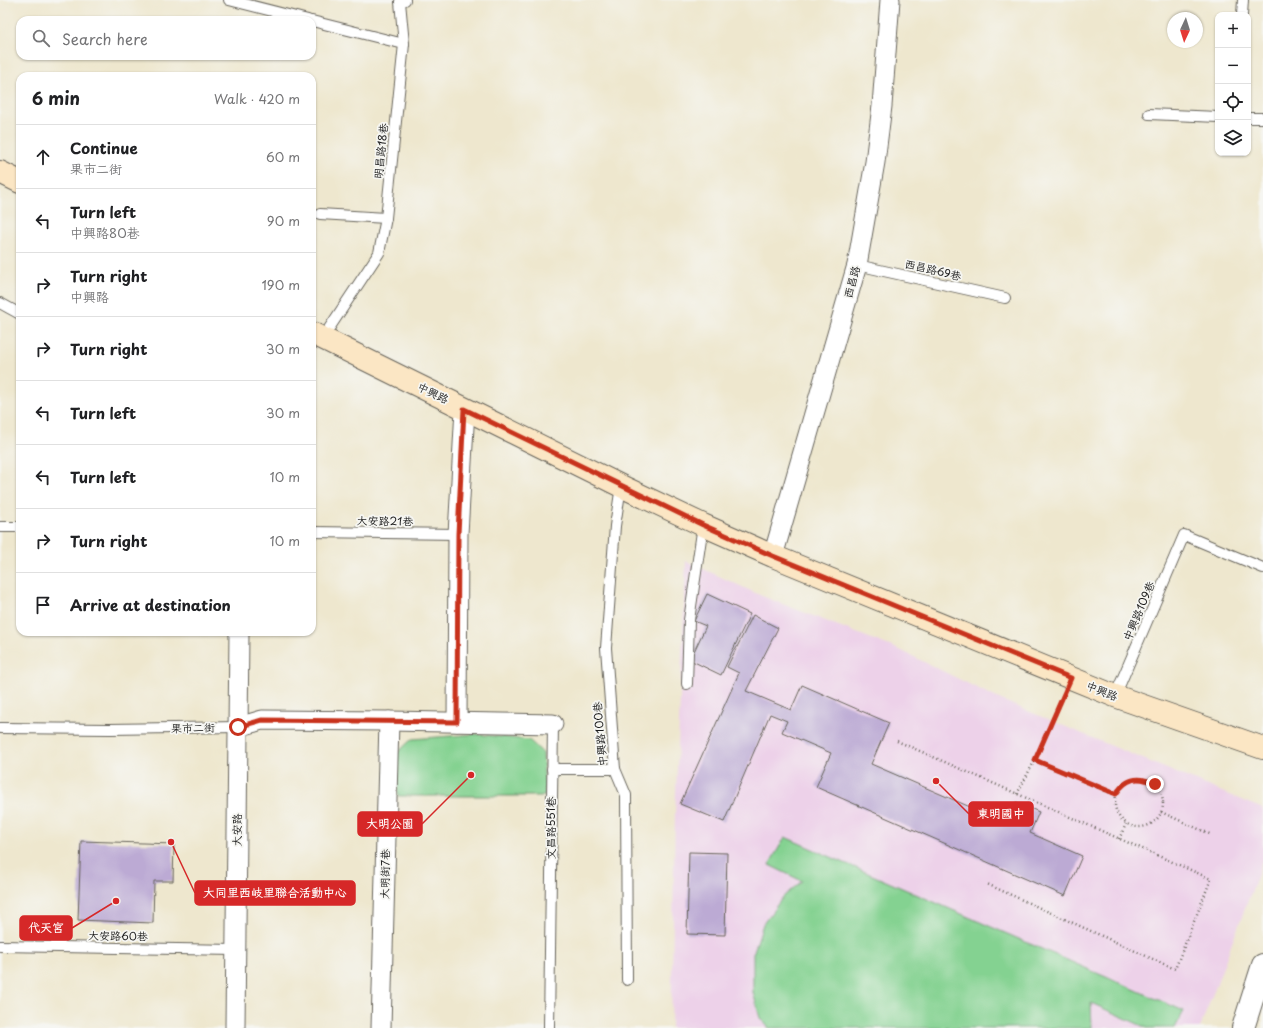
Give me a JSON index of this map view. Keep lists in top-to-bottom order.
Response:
{
  "streets": {
    "main road": ["中興路"],
    "street": [
      "西昌路",
      "果市二街",
      "文昌路551巷",
      "大安路",
      "大明街7巷"
    ],
    "lane": [
      "明昌路18巷",
      "西昌路69巷",
      "大安路21巷",
      "中興路109巷",
      "中興路100巷",
      "大安路60巷"
    ]
  },
  "crossings": [
    ["明昌路18巷", "中興路"],
    ["西昌路69巷", "西昌路"],
    ["西昌路", "中興路"],
    ["中興路", "中興路109巷"],
    ["中興路", "中興路100巷"],
    ["果市二街", "文昌路551巷"],
    ["果市二街", "大安路"],
    ["果市二街", "大明街7巷"],
    ["大安路", "大安路60巷"]
  ],
  "places": [
    "大明公園",
    "東明國中",
    "大同里西岐里聯合活動中心",
    "代天宮"
  ],
  "north": "bottom",
  "page": {
    "map_buttons": ["+", "−"],
    "search": "Search here",
    "heading": ["6 min", "Walk · 420 m"],
    "list": [
      ["Continue", "果市二街", "60 m"],
      ["Turn left", "中興路80巷", "90 m"],
      ["Turn right", "中興路", "190 m"],
      ["Turn right", "30 m"],
      ["Turn left", "30 m"],
      ["Turn left", "10 m"],
      ["Turn right", "10 m"],
      "Arrive at destination"
    ]
  }
}
